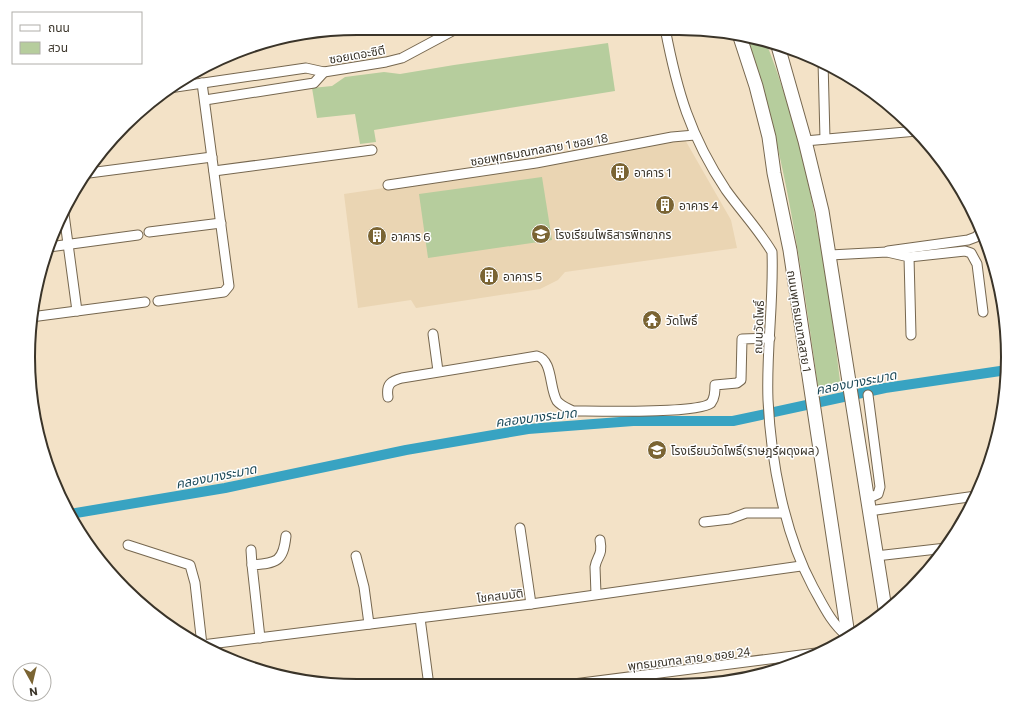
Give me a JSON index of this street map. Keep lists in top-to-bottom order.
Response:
{
  "streets": {
    "main road": ["ถนนพุทธมณฑลสาย 1"],
    "street": [
      "ซอยเดอะซิตี",
      "ซอยพุทธมณฑลสาย 1 ซอย 18",
      "ถนนวัดโพธิ์",
      "โชคสมบัติ",
      "พุทธมณฑล สาย ๑ ซอย 24"
    ]
  },
  "crossings": [
    ["ถนนวัดโพธิ์", "โชคสมบัติ"]
  ],
  "water": ["คลองบางระมาด"],
  "places": {
    "building": [
      "อาคาร 1",
      "อาคาร 4",
      "อาคาร 6",
      "อาคาร 5"
    ],
    "school or university": ["โรงเรียนโพธิสารพิทยากร", "โรงเรียนวัดโพธิ์(ราษฎร์ผดุงผล)"],
    "temple": ["วัดโพธิ์"]
  },
  "legend": ["ถนน", "สวน"],
  "north": "bottom"
}
